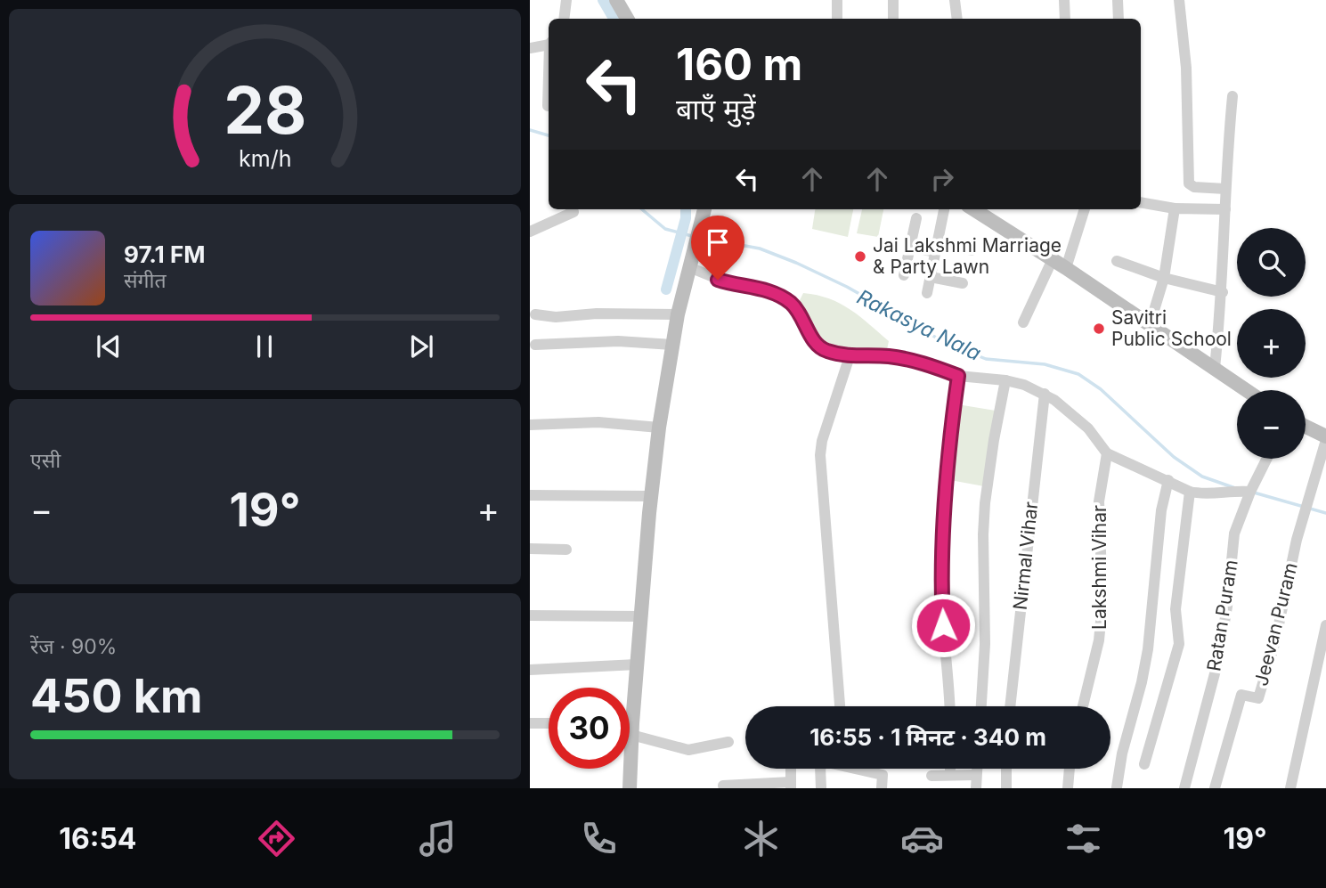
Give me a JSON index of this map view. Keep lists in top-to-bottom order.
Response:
{
  "streets": {
    "street": [
      "Nirmal Vihar",
      "Lakshmi Vihar",
      "Ratan Puram",
      "Jeevan Puram"
    ]
  },
  "water": ["Rakasya Nala"],
  "places": ["Jai Lakshmi Marriage & Party Lawn", "Savitri Public School"],
  "page": {
    "turn": ["160 m", "बाएँ मुड़ें"],
    "map_buttons": ["+", "−"],
    "song": ["97.1 FM", "संगीत"],
    "tile": [
      "एसी",
      ["रेंज · 90%", "450 km"]
    ],
    "heat": ["−", "19°", "+"],
    "limit": "30",
    "trip": "16:55 · 1 मिनट · 340 m",
    "tabs": ["16:54", "19°"],
    "gauge": ["28", "km/h"]
  }
}
